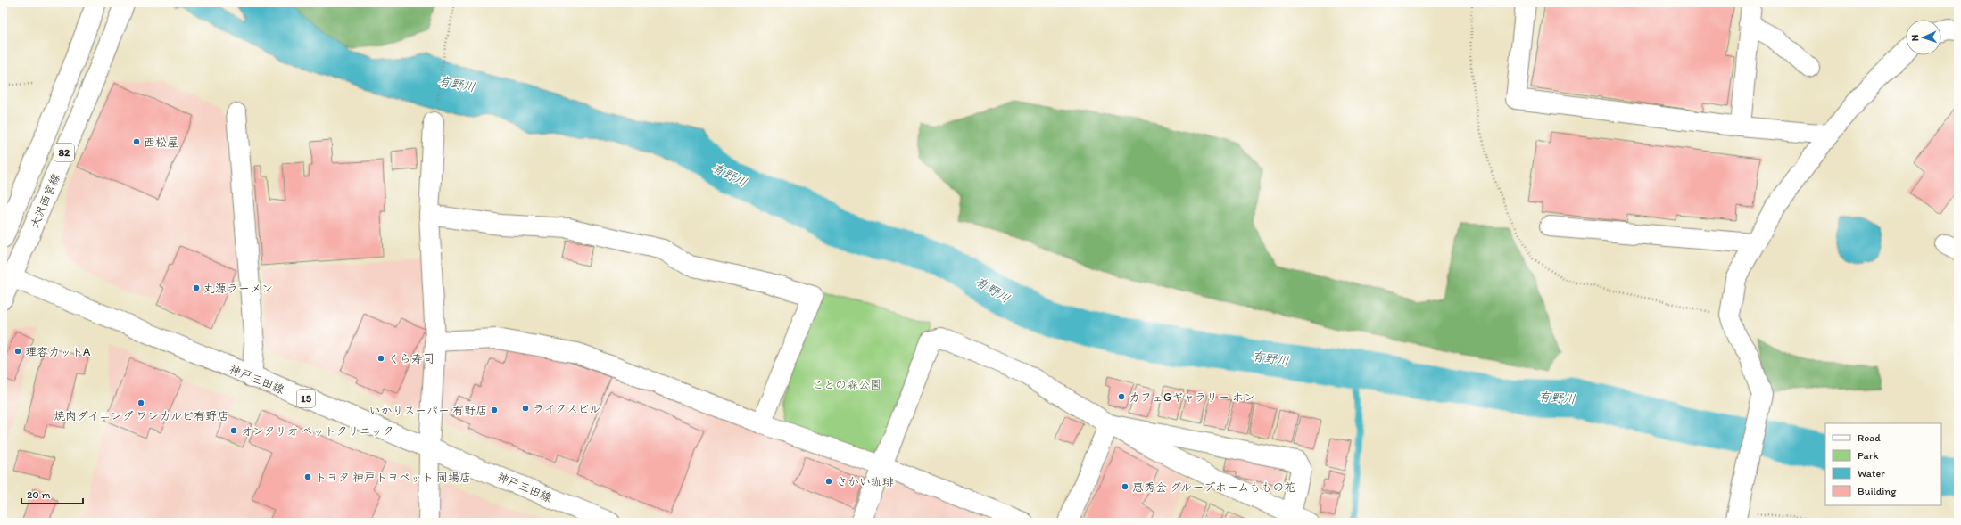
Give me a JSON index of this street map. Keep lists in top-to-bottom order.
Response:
{
  "streets": {
    "street": [
      "82",
      "大沢西宮線",
      "神戸三田線",
      "15"
    ]
  },
  "crossings": [
    ["大沢西宮線", "神戸三田線"]
  ],
  "water": ["有野川"],
  "parks": ["ことの森公園"],
  "places": [
    "西松屋",
    "丸源ラーメン",
    "理容カットA",
    "くら寿司",
    "カフェGギャラリー ホン",
    "焼肉ダイニング ワンカルビ有野店",
    "ライクスビル",
    "いかりスーパー 有野店",
    "オンタリオ ペットクリニック",
    "トヨタ 神戸トヨペット 岡場店",
    "さかい珈琲",
    "恵秀会 グループホームももの花"
  ],
  "legend": [
    "Road",
    "Park",
    "Water",
    "Building"
  ],
  "scale_bar": "20 m",
  "north": "left"
}
